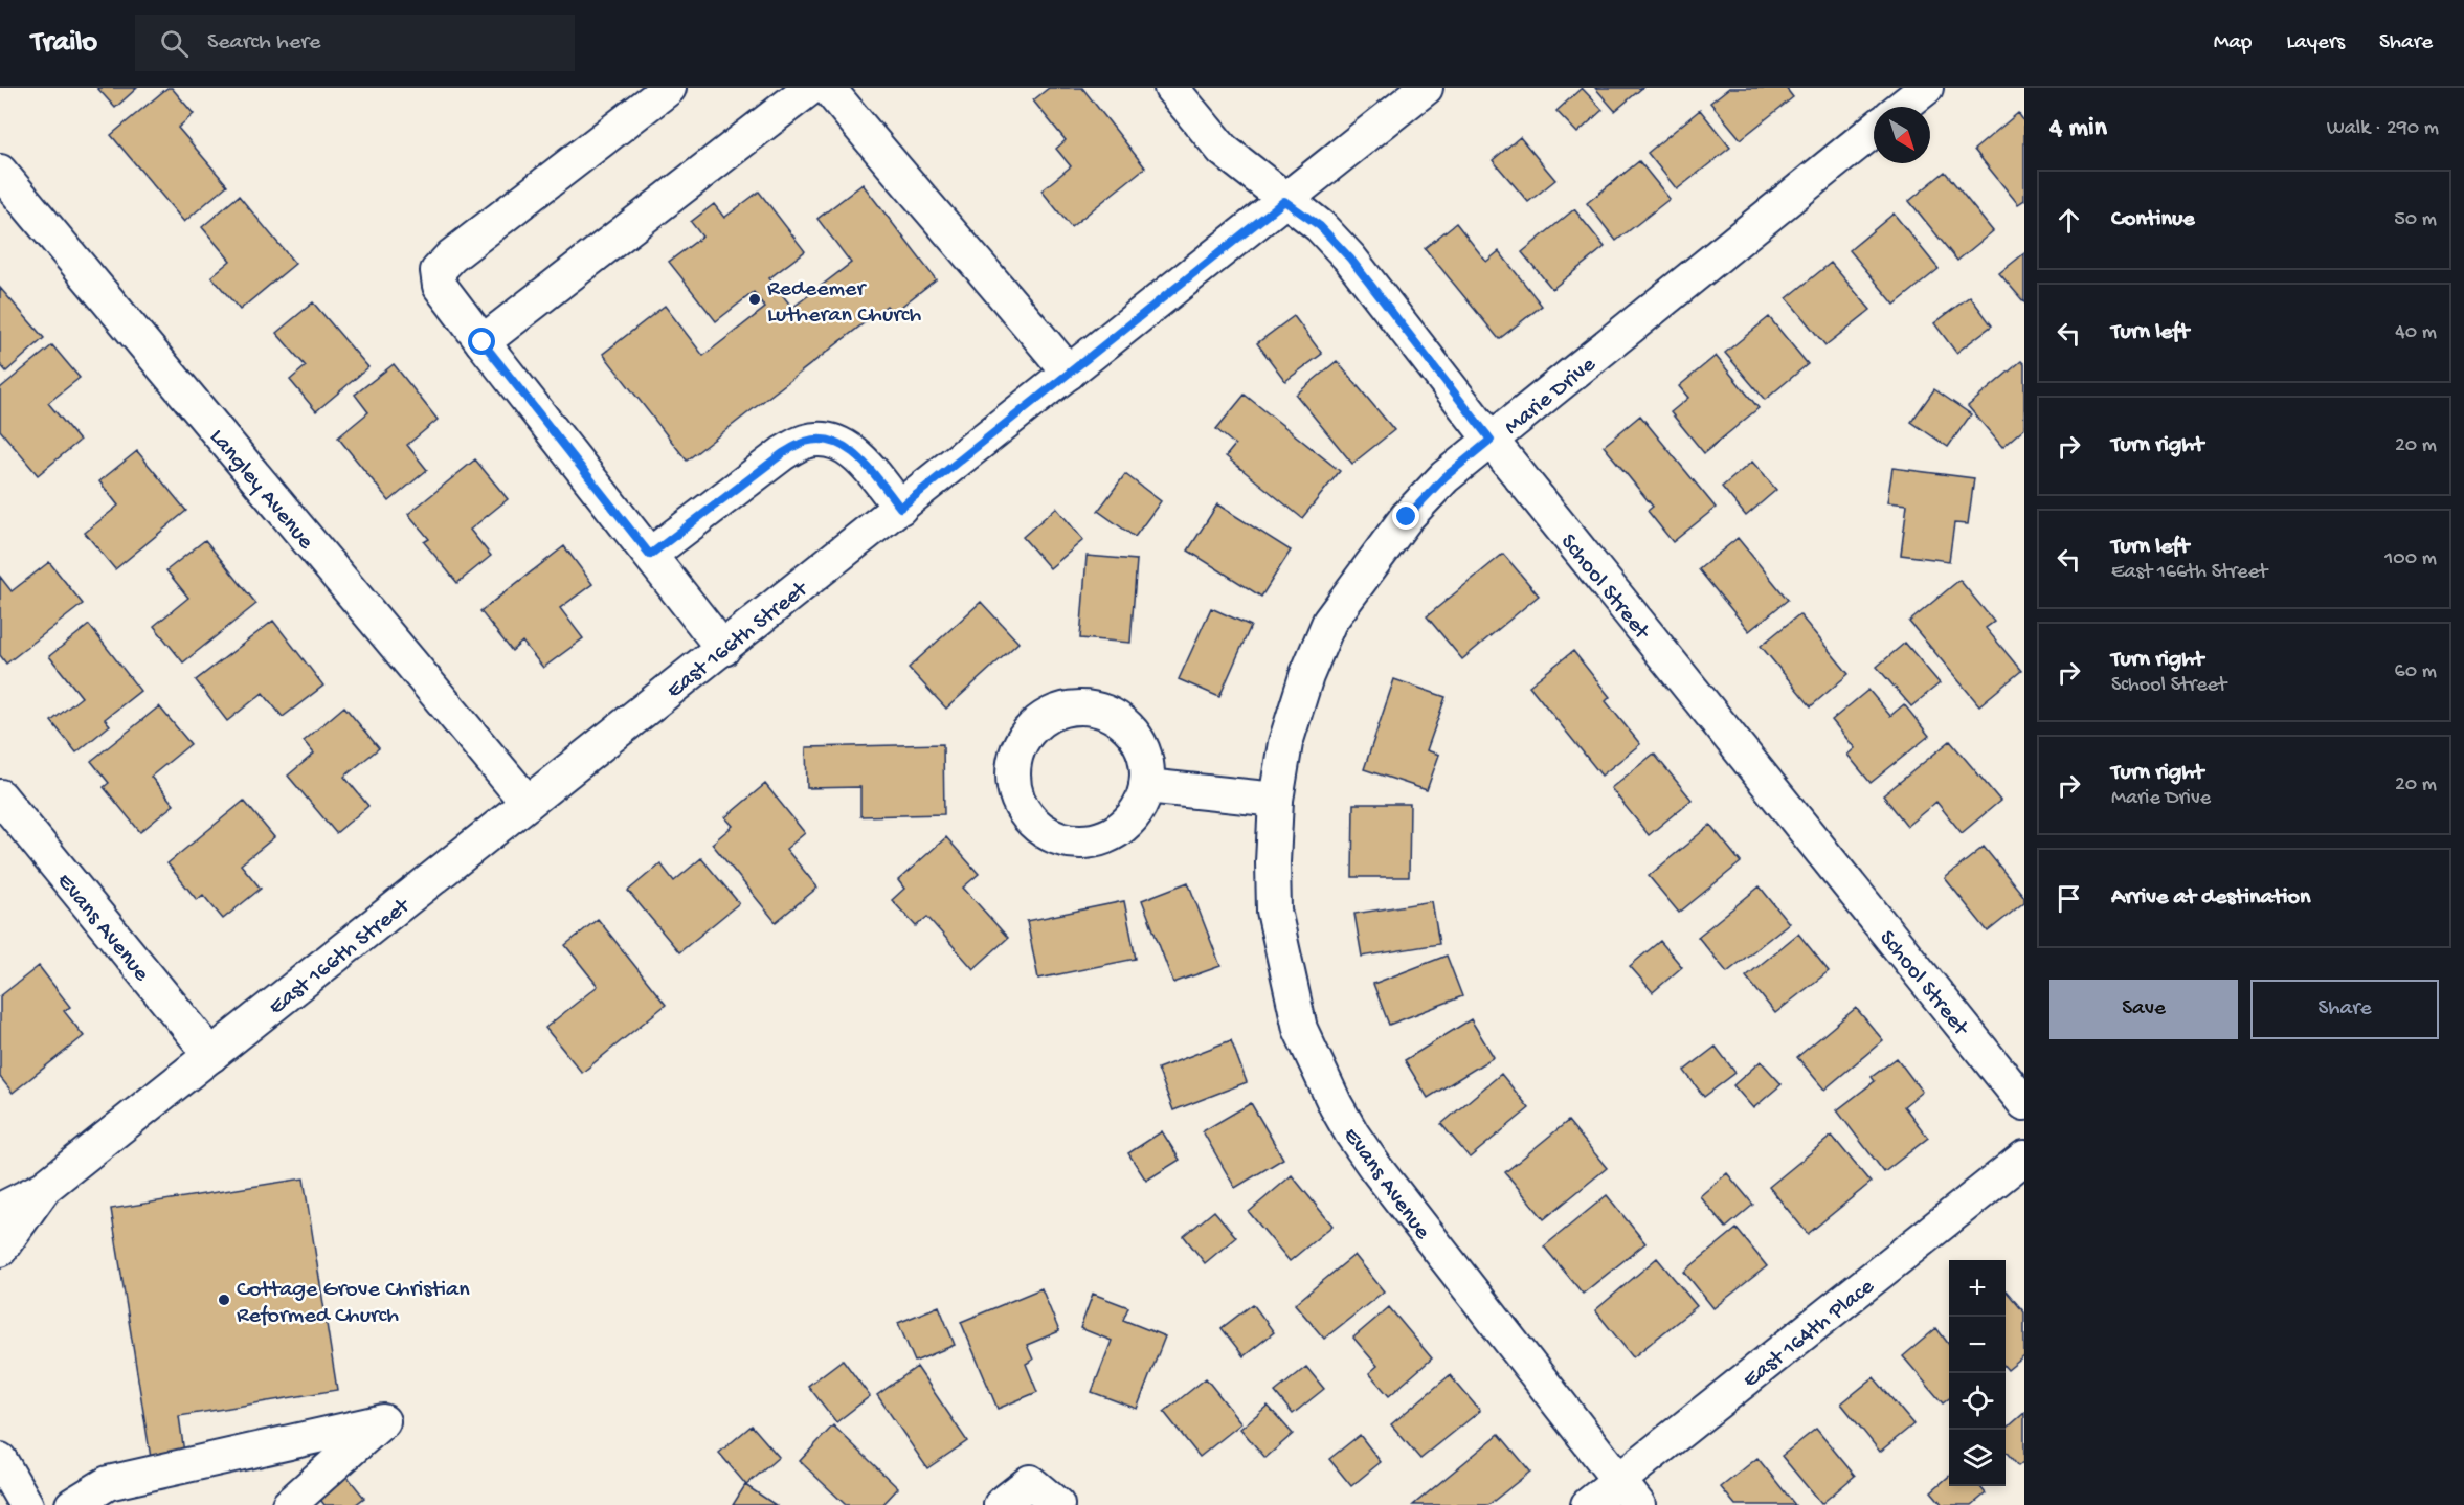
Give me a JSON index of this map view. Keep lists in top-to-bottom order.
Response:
{
  "streets": {
    "street": [
      "Marie Drive",
      "Langley Avenue",
      "School Street",
      "East 166th Street",
      "Evans Avenue",
      "East 164th Place"
    ]
  },
  "crossings": [
    ["Marie Drive", "School Street"],
    ["Marie Drive", "Evans Avenue"],
    ["Langley Avenue", "East 166th Street"],
    ["School Street", "East 166th Street"],
    ["East 166th Street", "Evans Avenue"],
    ["Evans Avenue", "East 164th Place"]
  ],
  "places": ["Redeemer Lutheran Church", "Cottage Grove Christian Reformed Church"],
  "north": "bottom right",
  "page": {
    "header": "Trailo",
    "search": "Search here",
    "nav": ["Map", "Layers", "Share"],
    "heading": ["4 min", "Walk · 290 m"],
    "list": [
      ["Continue", "50 m"],
      ["Turn left", "40 m"],
      ["Turn right", "20 m"],
      ["Turn left", "East 166th Street", "100 m"],
      ["Turn right", "School Street", "60 m"],
      ["Turn right", "Marie Drive", "20 m"],
      "Arrive at destination"
    ],
    "buttons": ["Save", "Share"],
    "map_buttons": ["+", "−"]
  }
}
